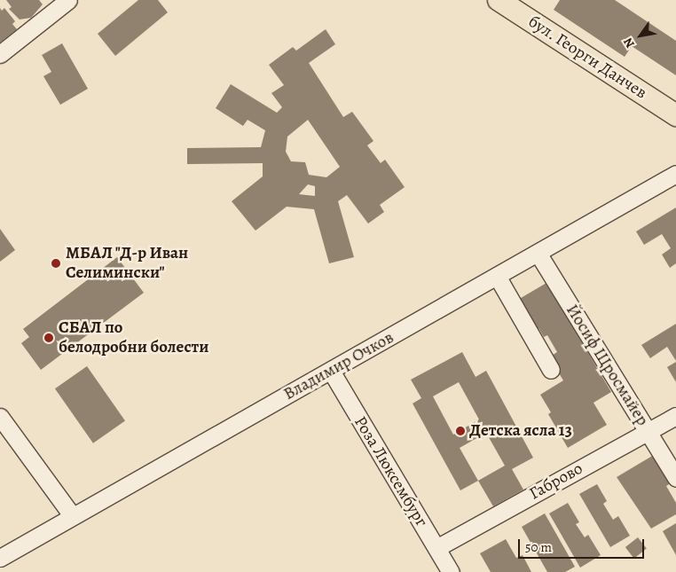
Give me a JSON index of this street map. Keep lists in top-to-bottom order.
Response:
{
  "streets": {
    "main road": ["бул. Георги Данчев"],
    "street": [
      "Йосиф Щросмайер",
      "Владимир Очков",
      "Роза Люксембург",
      "Габрово"
    ]
  },
  "crossings": [
    ["Йосиф Щросмайер", "Владимир Очков"],
    ["Йосиф Щросмайер", "Габрово"],
    ["Владимир Очков", "Роза Люксембург"],
    ["Роза Люксембург", "Габрово"]
  ],
  "places": ["МБАЛ \"Д-р Иван Селимински\"", "СБАЛ по белодробни болести", "Детска ясла 13"],
  "scale_bar": "50 m",
  "north": "bottom left"
}
